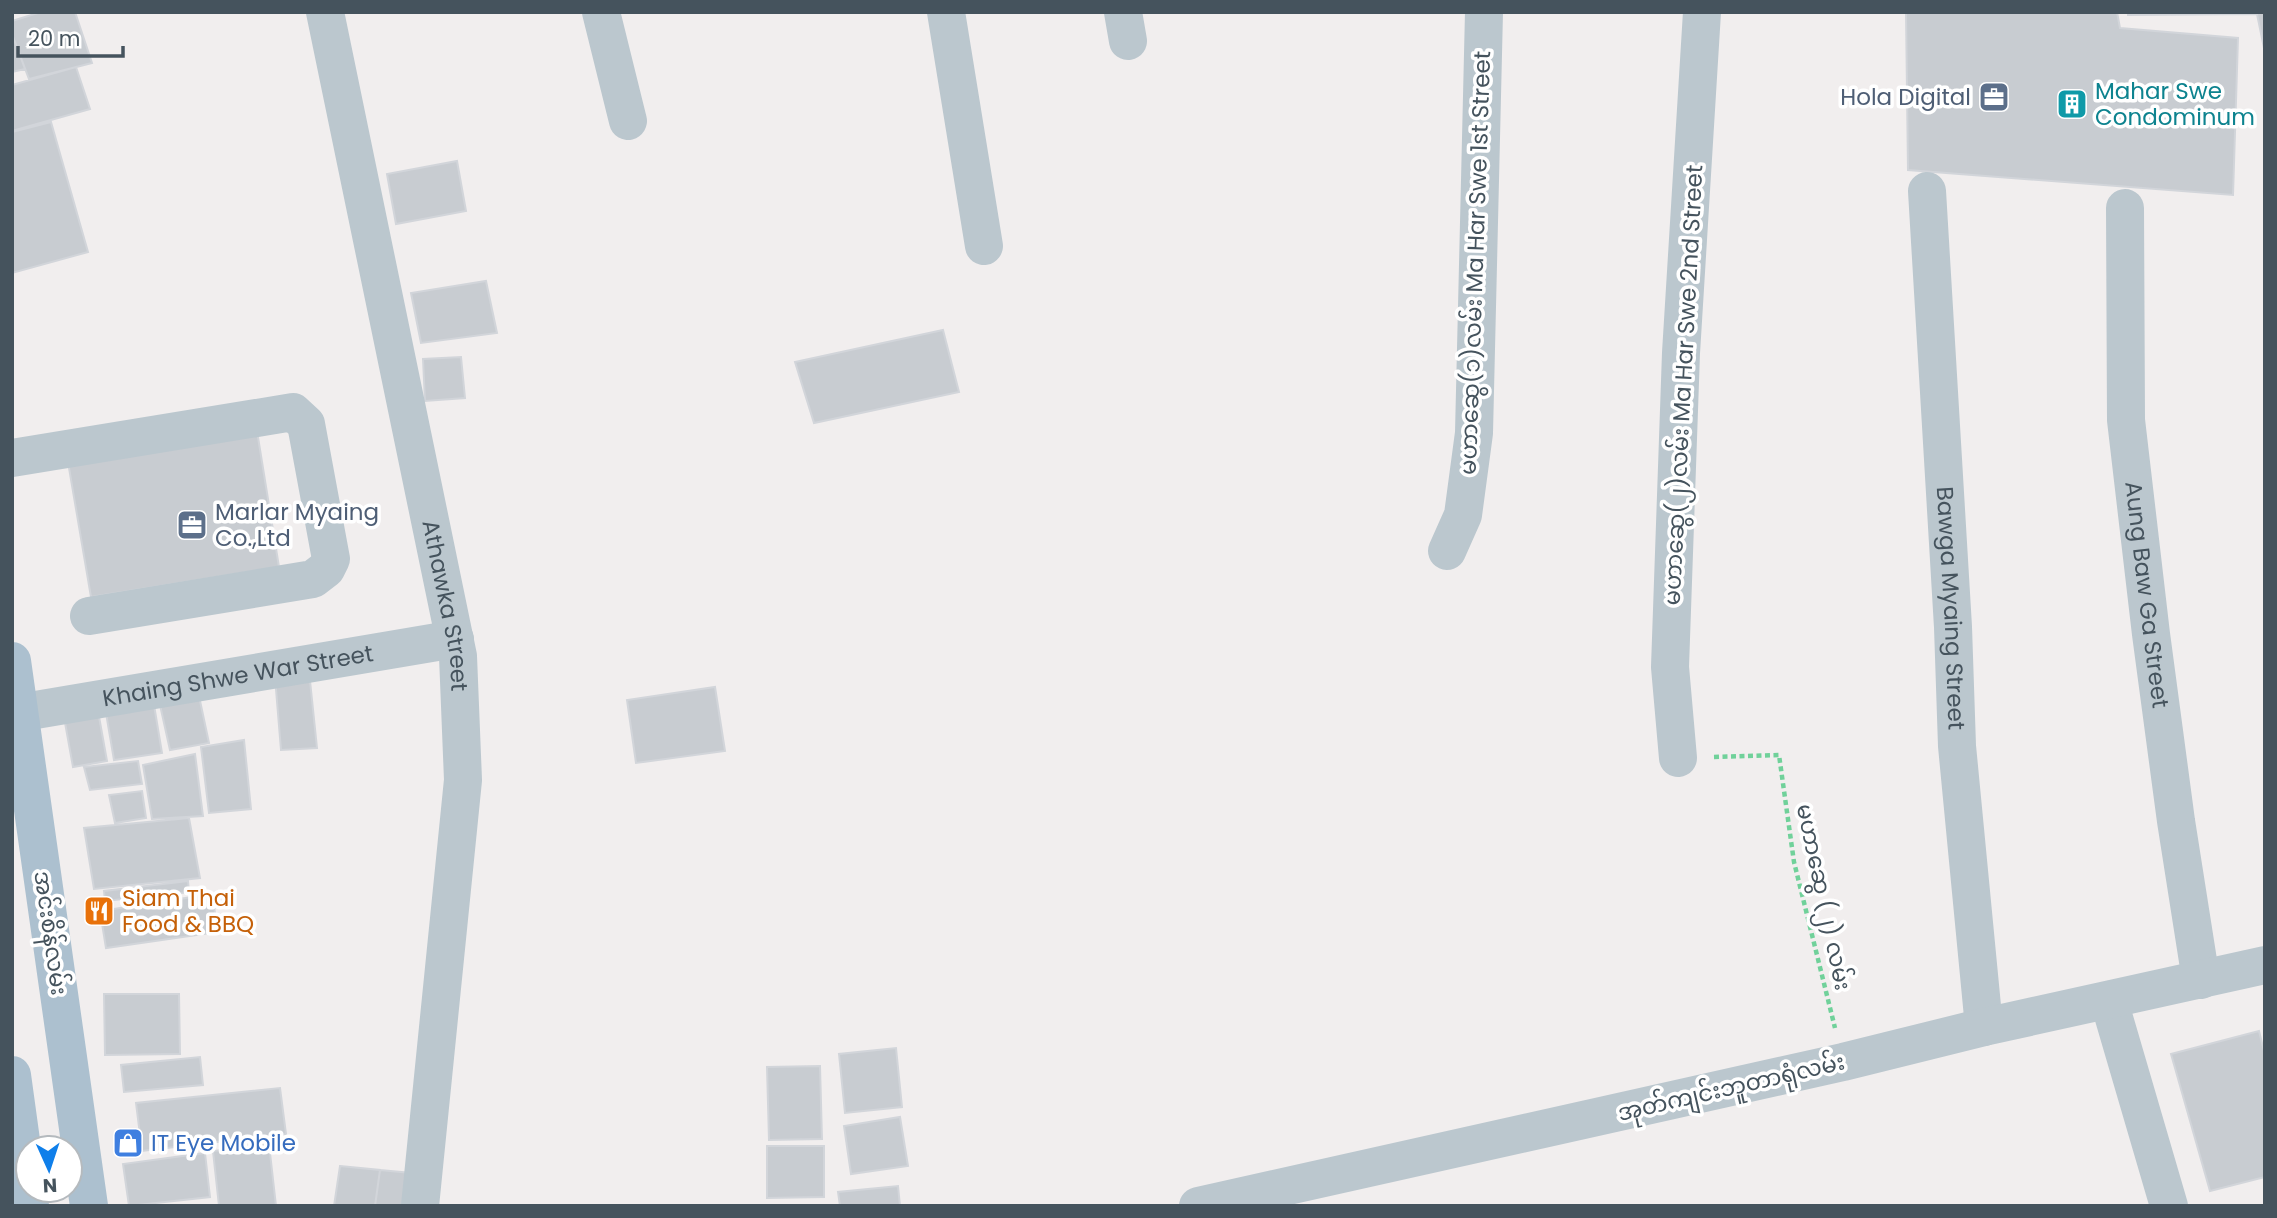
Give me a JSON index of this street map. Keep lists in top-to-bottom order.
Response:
{
  "streets": {
    "main road": ["အင်းစိန်လမ်း"],
    "street": [
      "မဟာဆွေ(၁)လမ်း Ma Har Swe 1st Street",
      "မဟာဆွေ(၂)လမ်း Ma Har Swe 2nd Street",
      "Aung Baw Ga Street",
      "Athawka Street",
      "Bawga Myaing Street",
      "Khaing Shwe War Street",
      "အုတ်ကျင်းဘူတာရုံလမ်း"
    ],
    "path": ["မဟာဆွေ (၂) လမ်း"]
  },
  "crossings": [
    ["မဟာဆွေ(၂)လမ်း Ma Har Swe 2nd Street", "မဟာဆွေ (၂) လမ်း"],
    ["Aung Baw Ga Street", "အုတ်ကျင်းဘူတာရုံလမ်း"],
    ["Athawka Street", "Khaing Shwe War Street"],
    ["Bawga Myaing Street", "အုတ်ကျင်းဘူတာရုံလမ်း"],
    ["Khaing Shwe War Street", "အင်းစိန်လမ်း"],
    ["မဟာဆွေ (၂) လမ်း", "အုတ်ကျင်းဘူတာရုံလမ်း"]
  ],
  "places": {
    "office": ["Hola Digital", "Marlar Myaing Co.,Ltd"],
    "building": ["Mahar Swe Condominum"],
    "restaurant": ["Siam Thai Food & BBQ"],
    "shop": ["IT Eye Mobile"]
  },
  "scale_bar": "20 m",
  "north": "bottom"
}
